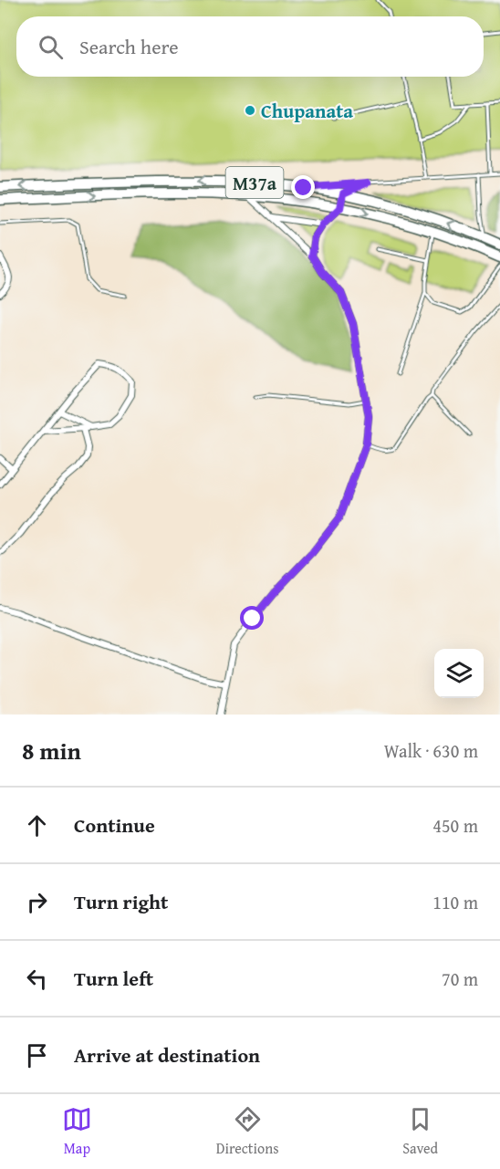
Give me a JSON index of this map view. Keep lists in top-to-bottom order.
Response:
{
  "streets": {
    "highway": ["M37a"]
  },
  "places": ["Chupanata"],
  "page": {
    "search": "Search here",
    "heading": ["8 min", "Walk · 630 m"],
    "list": [
      ["Continue", "450 m"],
      ["Turn right", "110 m"],
      ["Turn left", "70 m"],
      "Arrive at destination"
    ],
    "nav": ["Map", "Directions", "Saved"]
  }
}
